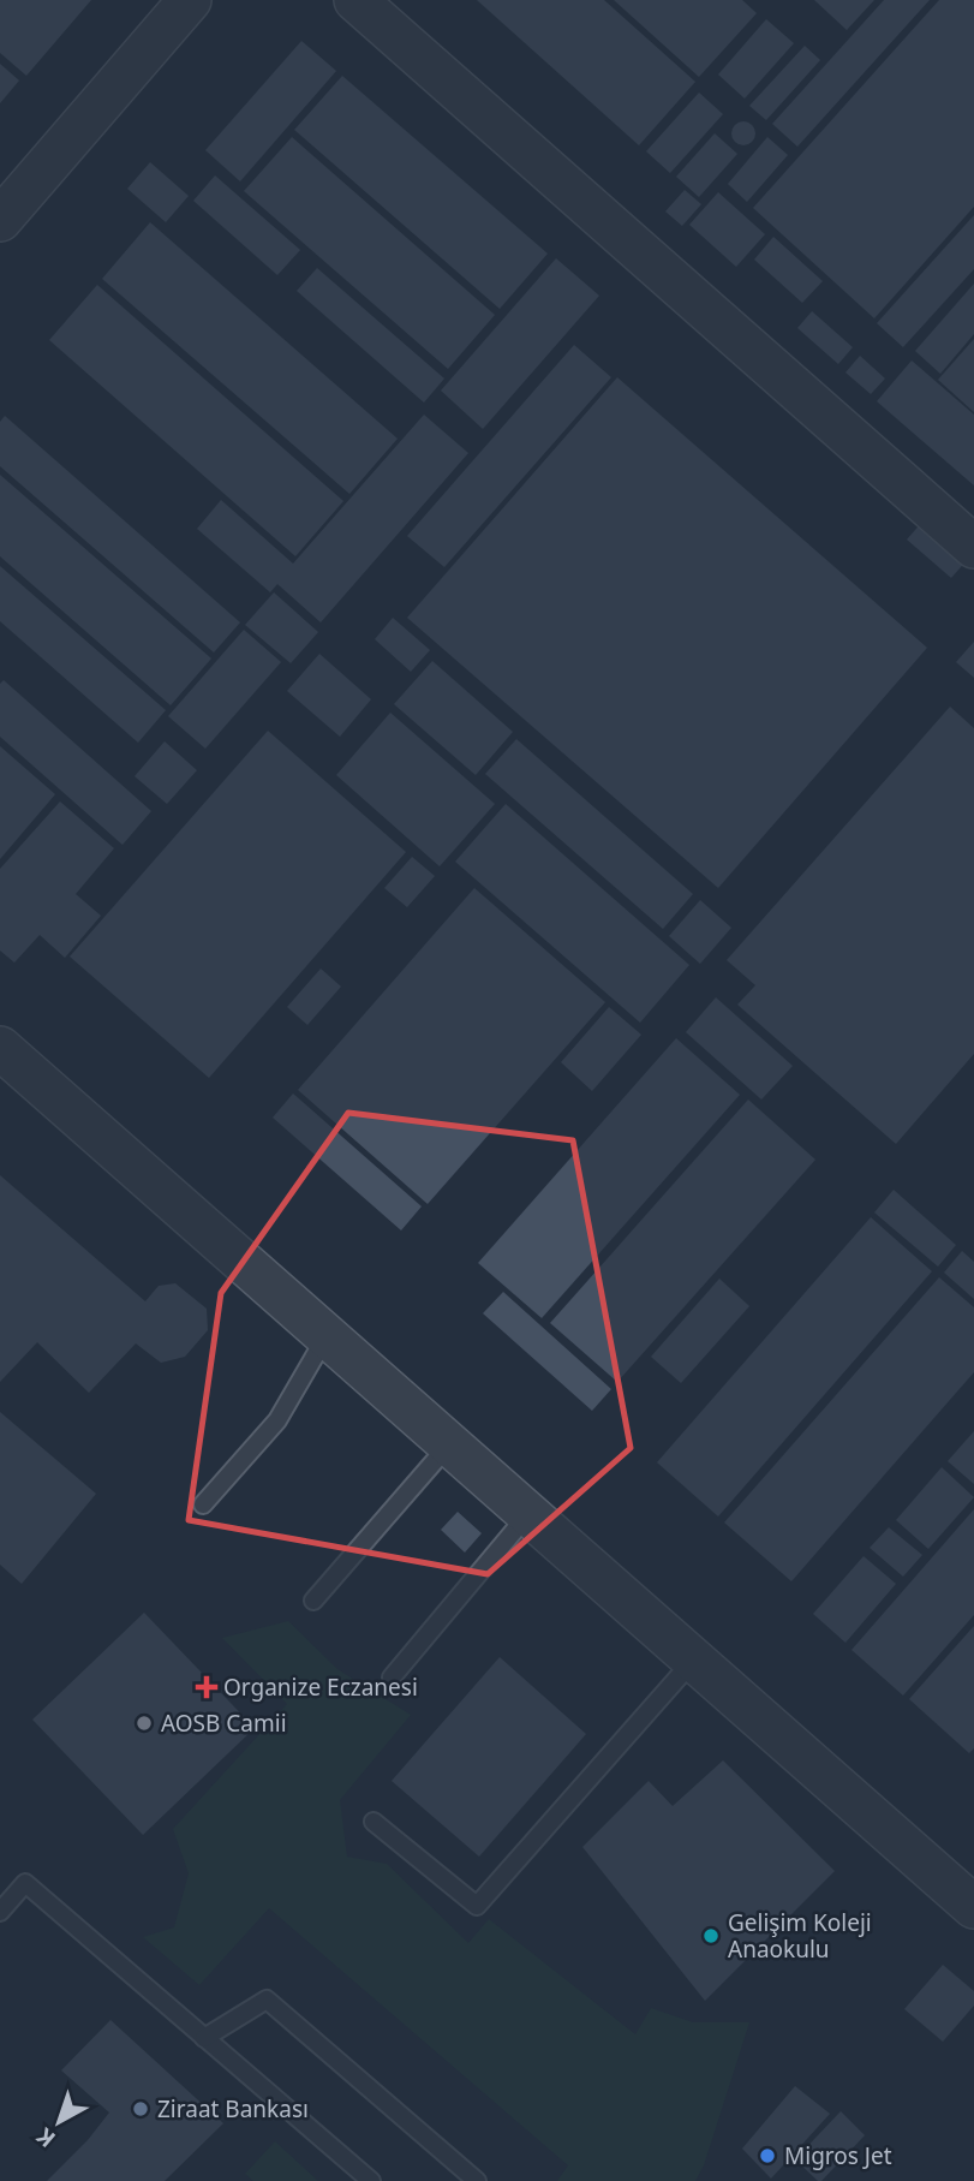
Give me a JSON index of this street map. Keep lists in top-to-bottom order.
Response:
{
  "places": {
    "health": ["Organize Eczanesi"],
    "other": [
      "AOSB Camii",
      "Gelişim Koleji Anaokulu",
      "Ziraat Bankası",
      "Migros Jet"
    ]
  },
  "north": "bottom left"
}
